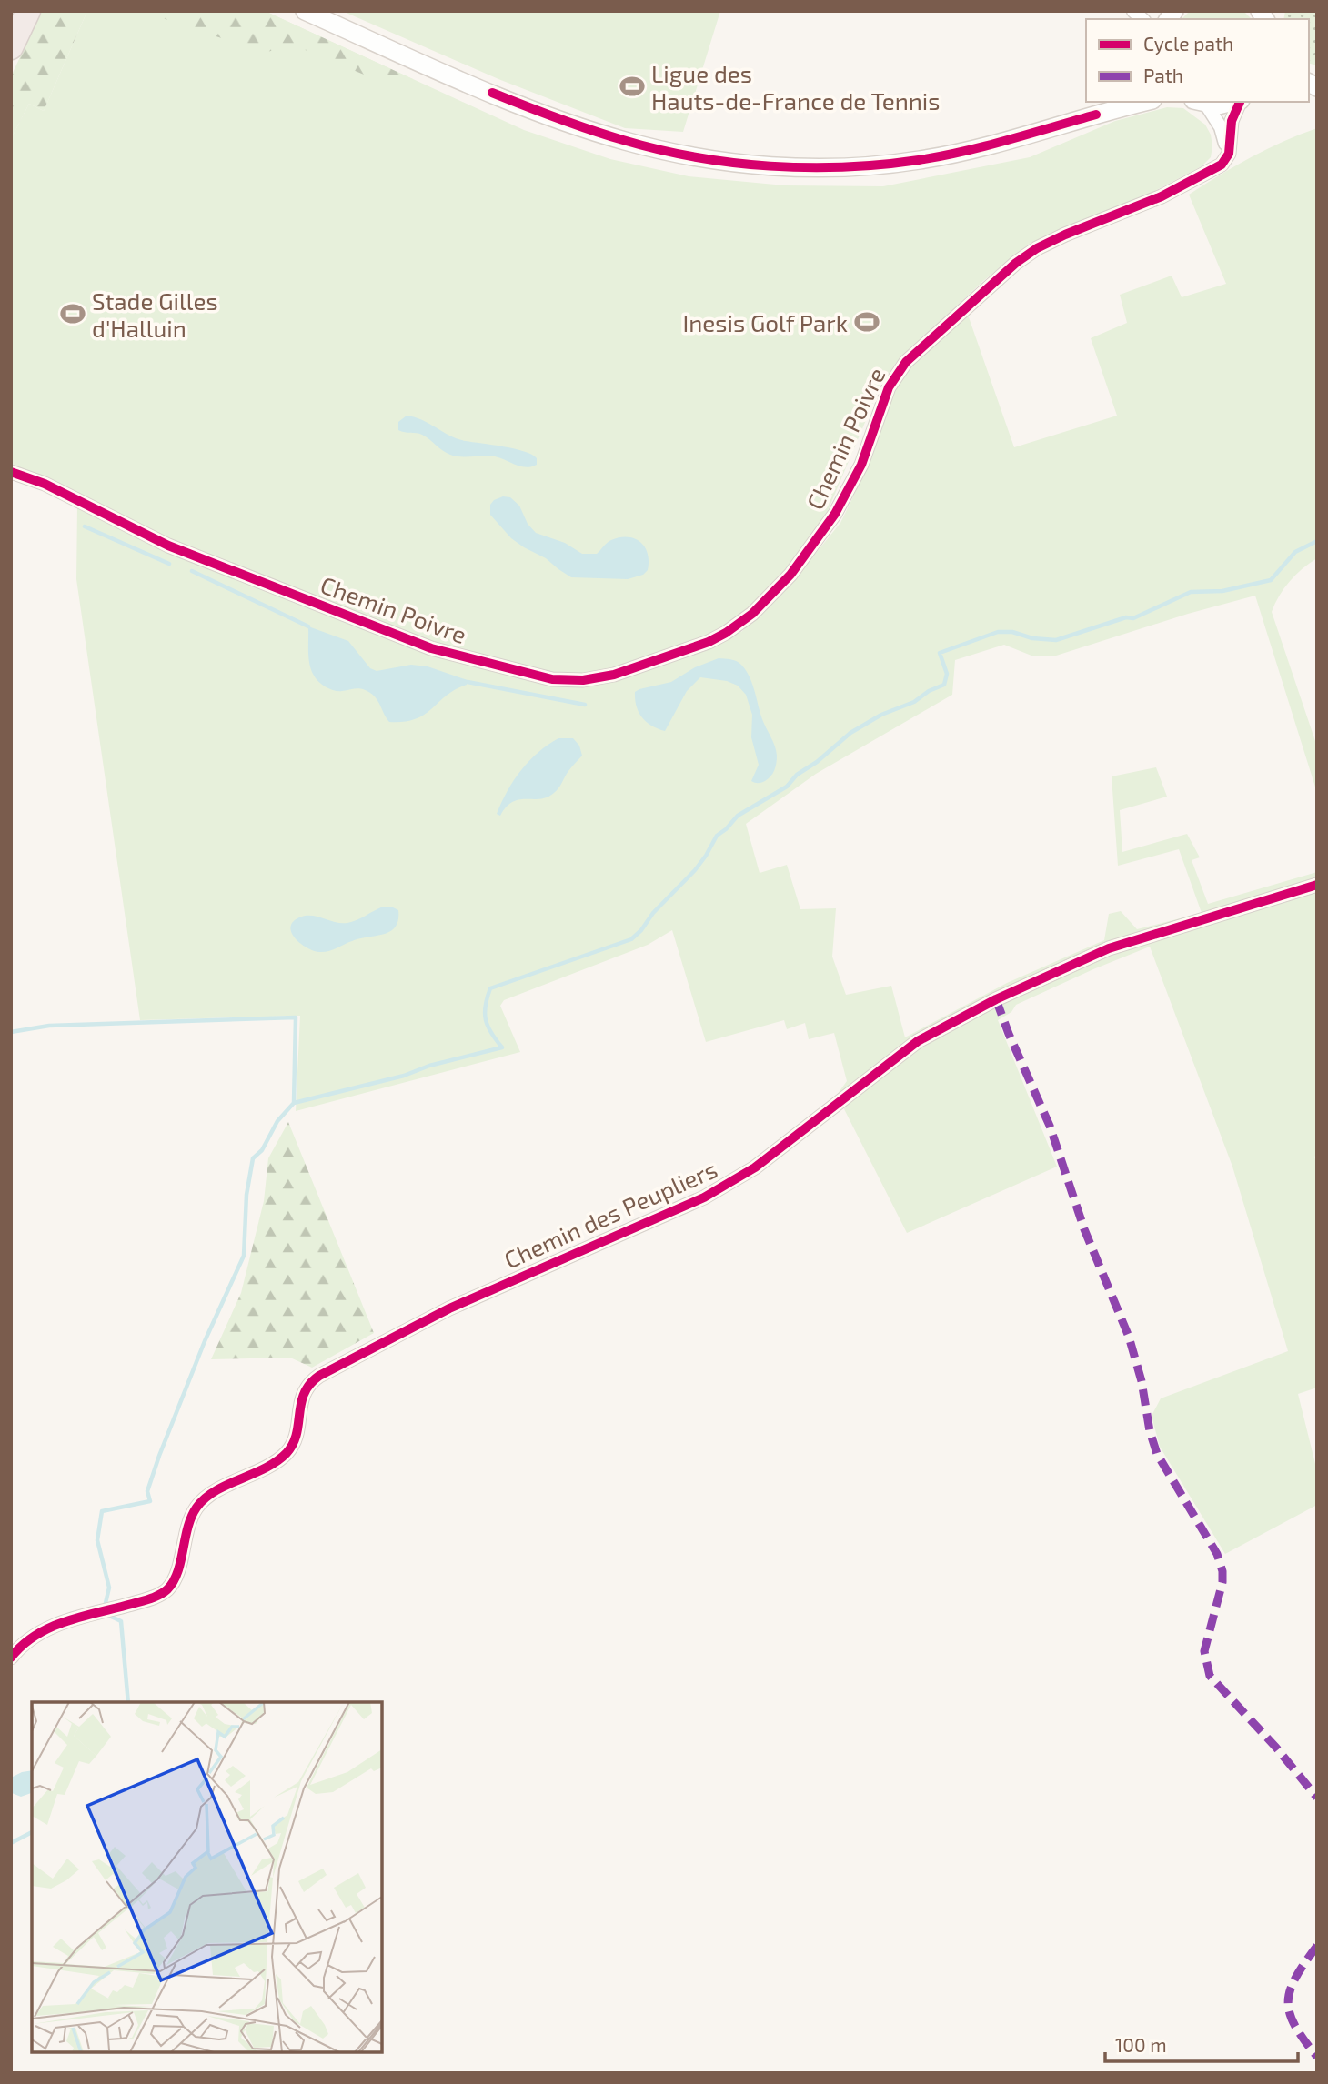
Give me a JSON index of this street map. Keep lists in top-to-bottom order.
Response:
{
  "streets": {
    "street": ["Chemin Poivre", "Chemin des Peupliers"]
  },
  "places": {
    "sports": ["Ligue des Hauts-de-France de Tennis", "Stade Gilles d'Halluin", "Inesis Golf Park"]
  },
  "legend": ["Cycle path", "Path"],
  "scale_bar": "100 m"
}
